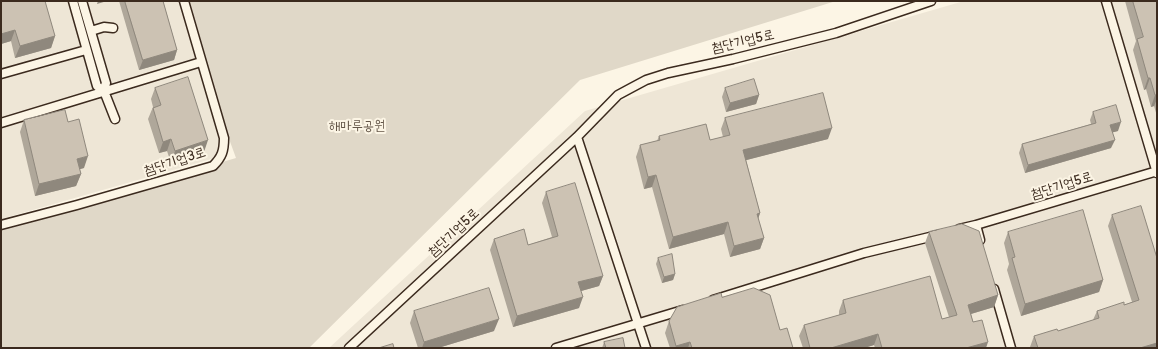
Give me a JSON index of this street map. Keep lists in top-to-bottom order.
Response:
{
  "streets": {
    "street": ["첨단기업5로", "첨단기업3로"]
  },
  "parks": ["해마루공원"]
}
